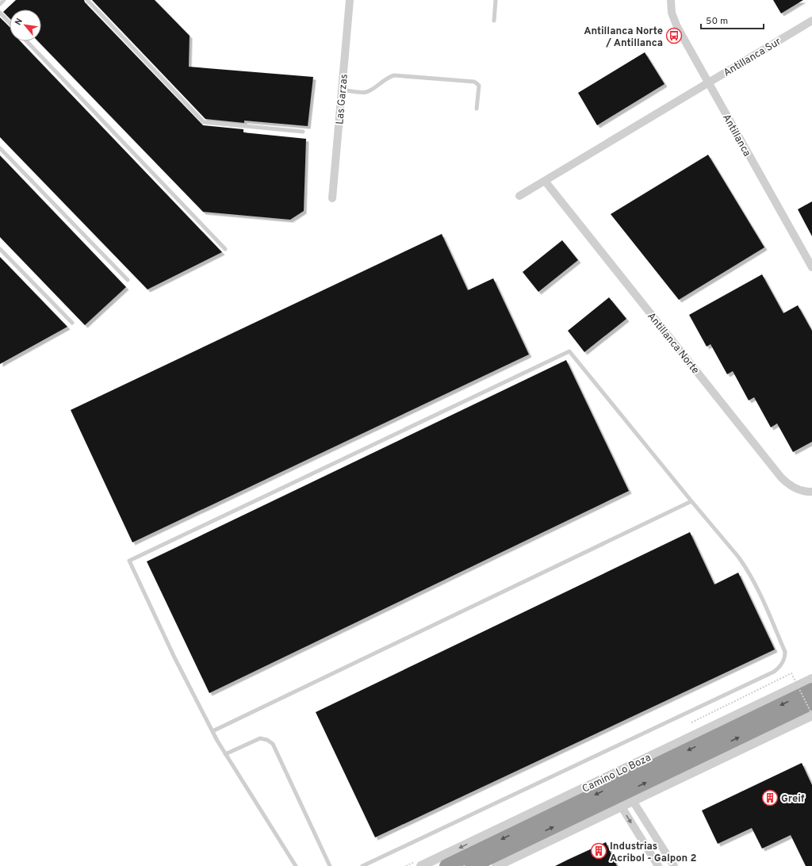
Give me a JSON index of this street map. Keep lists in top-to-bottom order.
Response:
{
  "streets": {
    "street": [
      "Antillanca Sur",
      "Las Garzas",
      "Antillanca",
      "Antillanca Norte",
      "Camino Lo Boza"
    ]
  },
  "crossings": [
    ["Antillanca Sur", "Antillanca"]
  ],
  "places": {
    "bus stop": ["Antillanca Norte / Antillanca"],
    "building": ["Greif", "Industrias Acribol - Galpon 2"]
  },
  "scale_bar": "50 m",
  "north": "top left"
}
